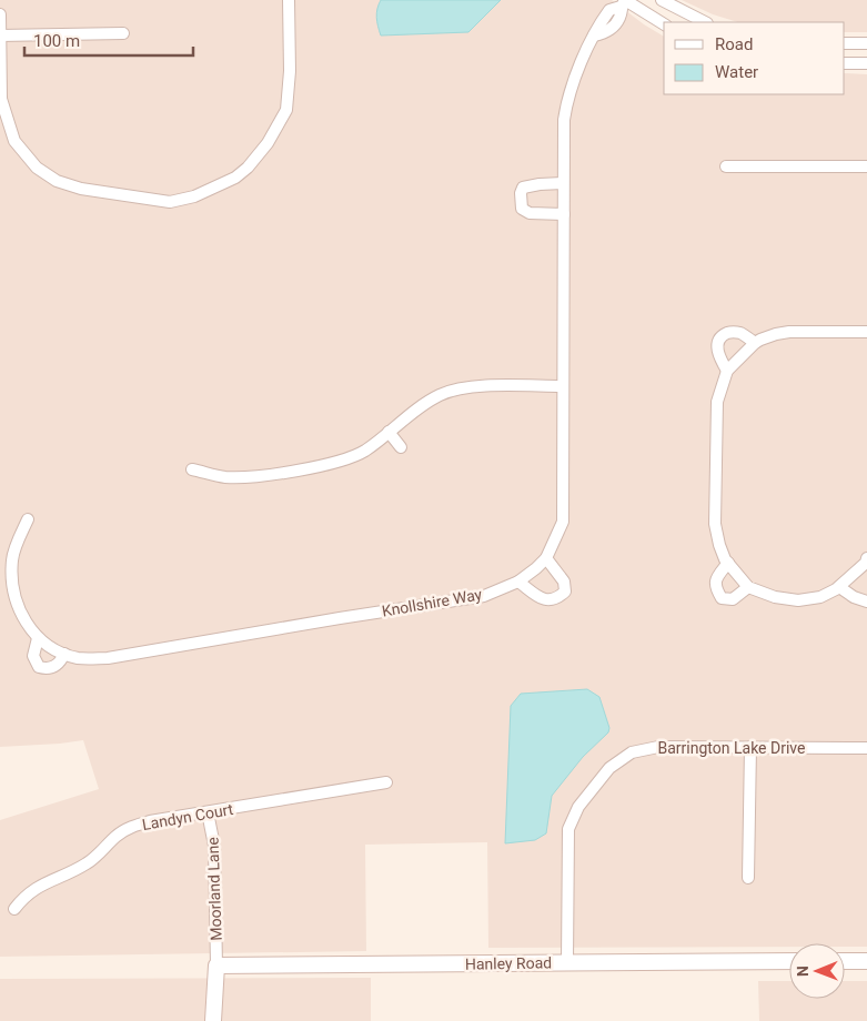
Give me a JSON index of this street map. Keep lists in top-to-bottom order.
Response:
{
  "streets": {
    "street": [
      "Knollshire Way",
      "Barrington Lake Drive",
      "Landyn Court",
      "Moorland Lane",
      "Hanley Road"
    ]
  },
  "crossings": [
    ["Barrington Lake Drive", "Hanley Road"],
    ["Landyn Court", "Moorland Lane"],
    ["Moorland Lane", "Hanley Road"]
  ],
  "legend": ["Road", "Water"],
  "scale_bar": "100 m",
  "north": "left"
}
